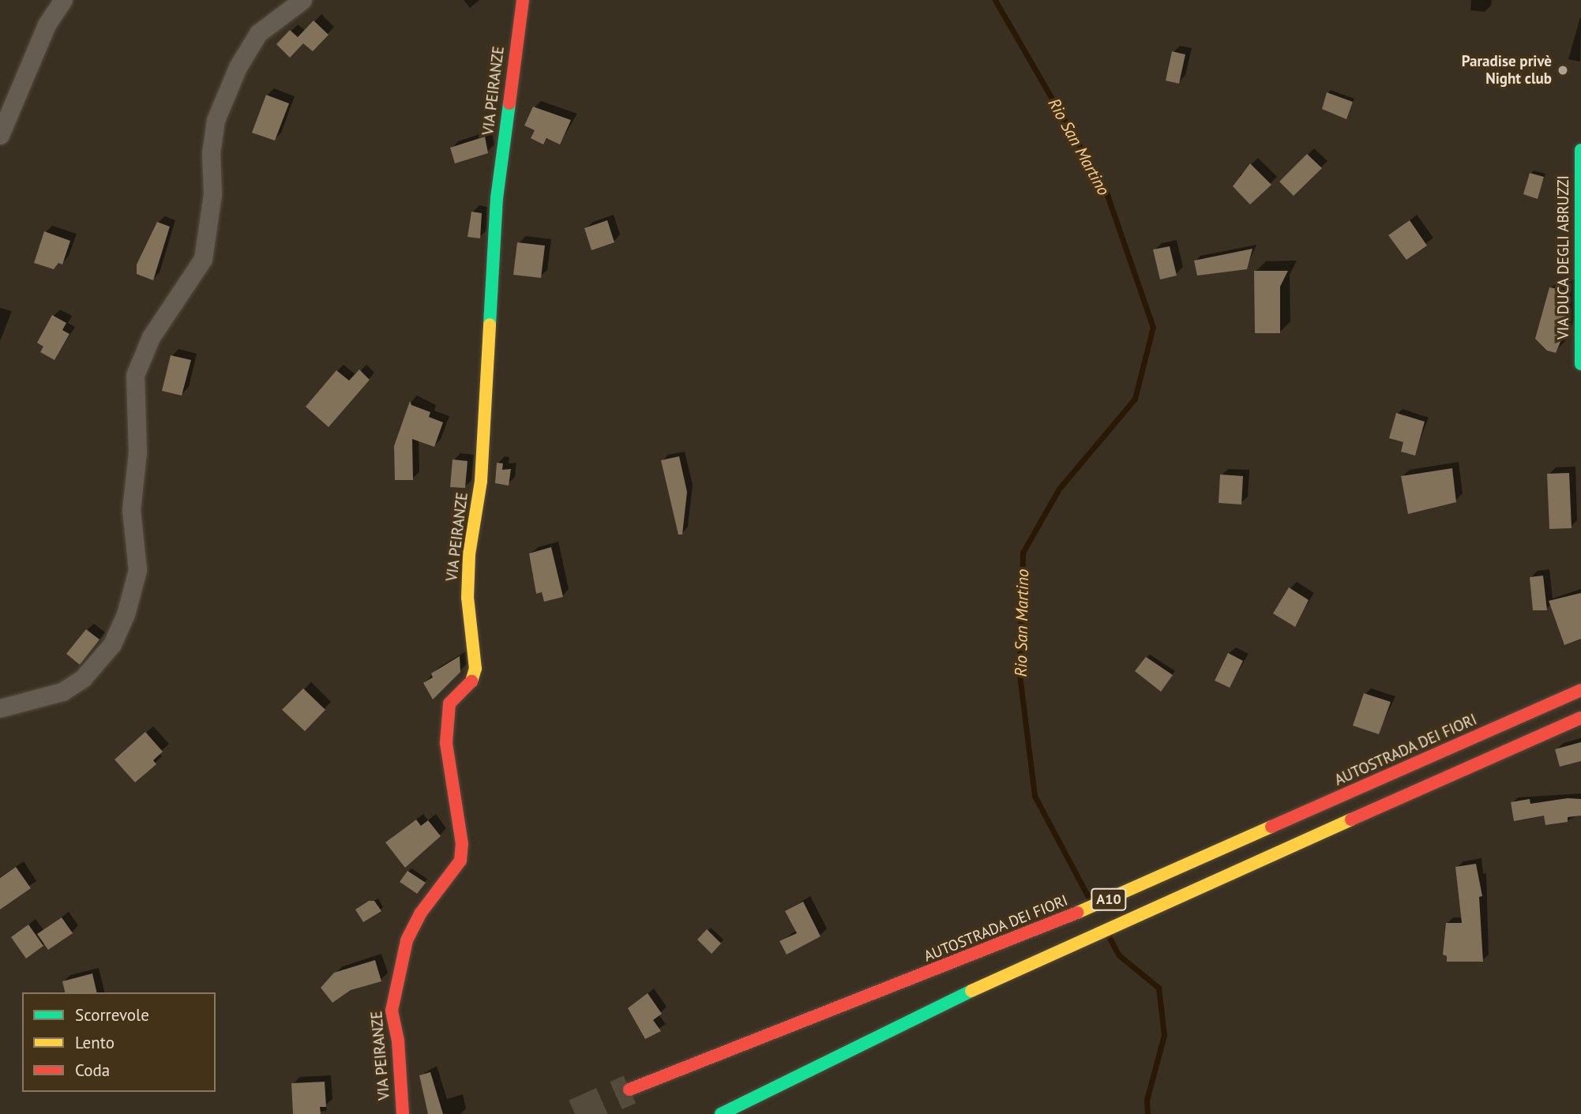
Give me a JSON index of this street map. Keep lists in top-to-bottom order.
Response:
{
  "streets": {
    "main road": [
      "VIA PEIRANZE",
      "VIA DUCA DEGLI ABRUZZI",
      "AUTOSTRADA DEI FIORI",
      "A10"
    ]
  },
  "water": ["Rio San Martino"],
  "places": ["Paradise privè Night club"],
  "legend": ["Scorrevole", "Lento", "Coda"]
}
